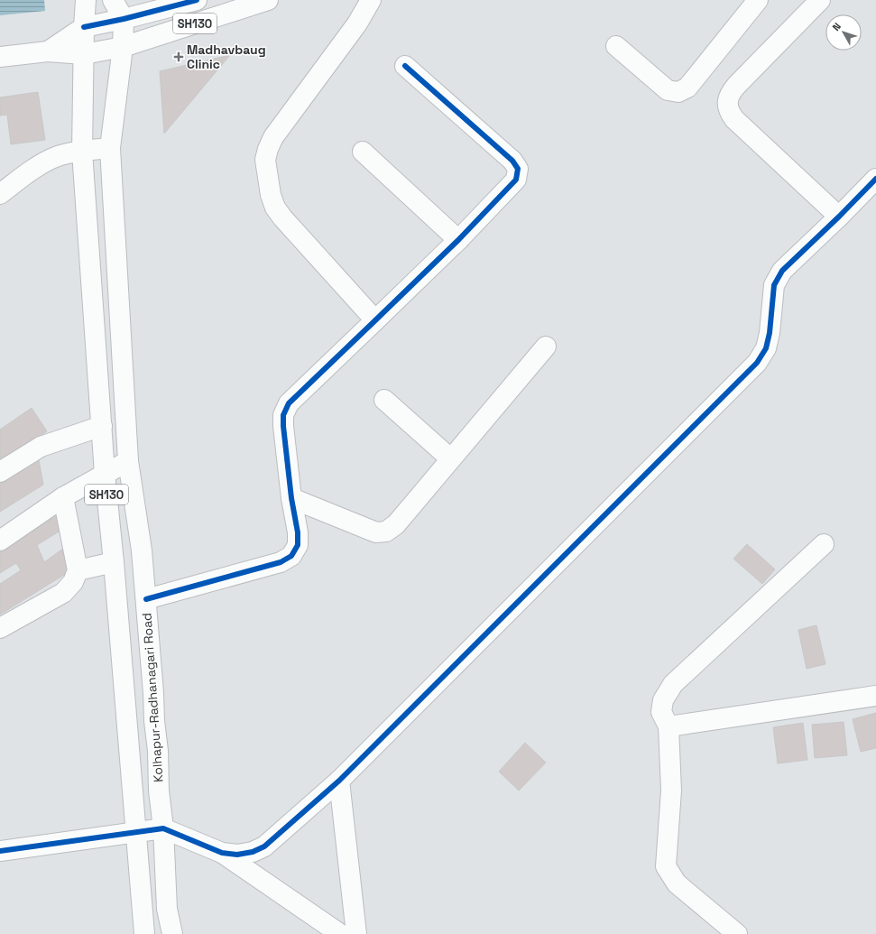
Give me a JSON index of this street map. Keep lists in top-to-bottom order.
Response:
{
  "streets": {
    "street": ["SH130", "Kolhapur-Radhanagari Road"]
  },
  "crossings": [
    ["SH130", "Kolhapur-Radhanagari Road"]
  ],
  "places": {
    "health": ["Madhavbaug Clinic"]
  },
  "north": "top left"
}
